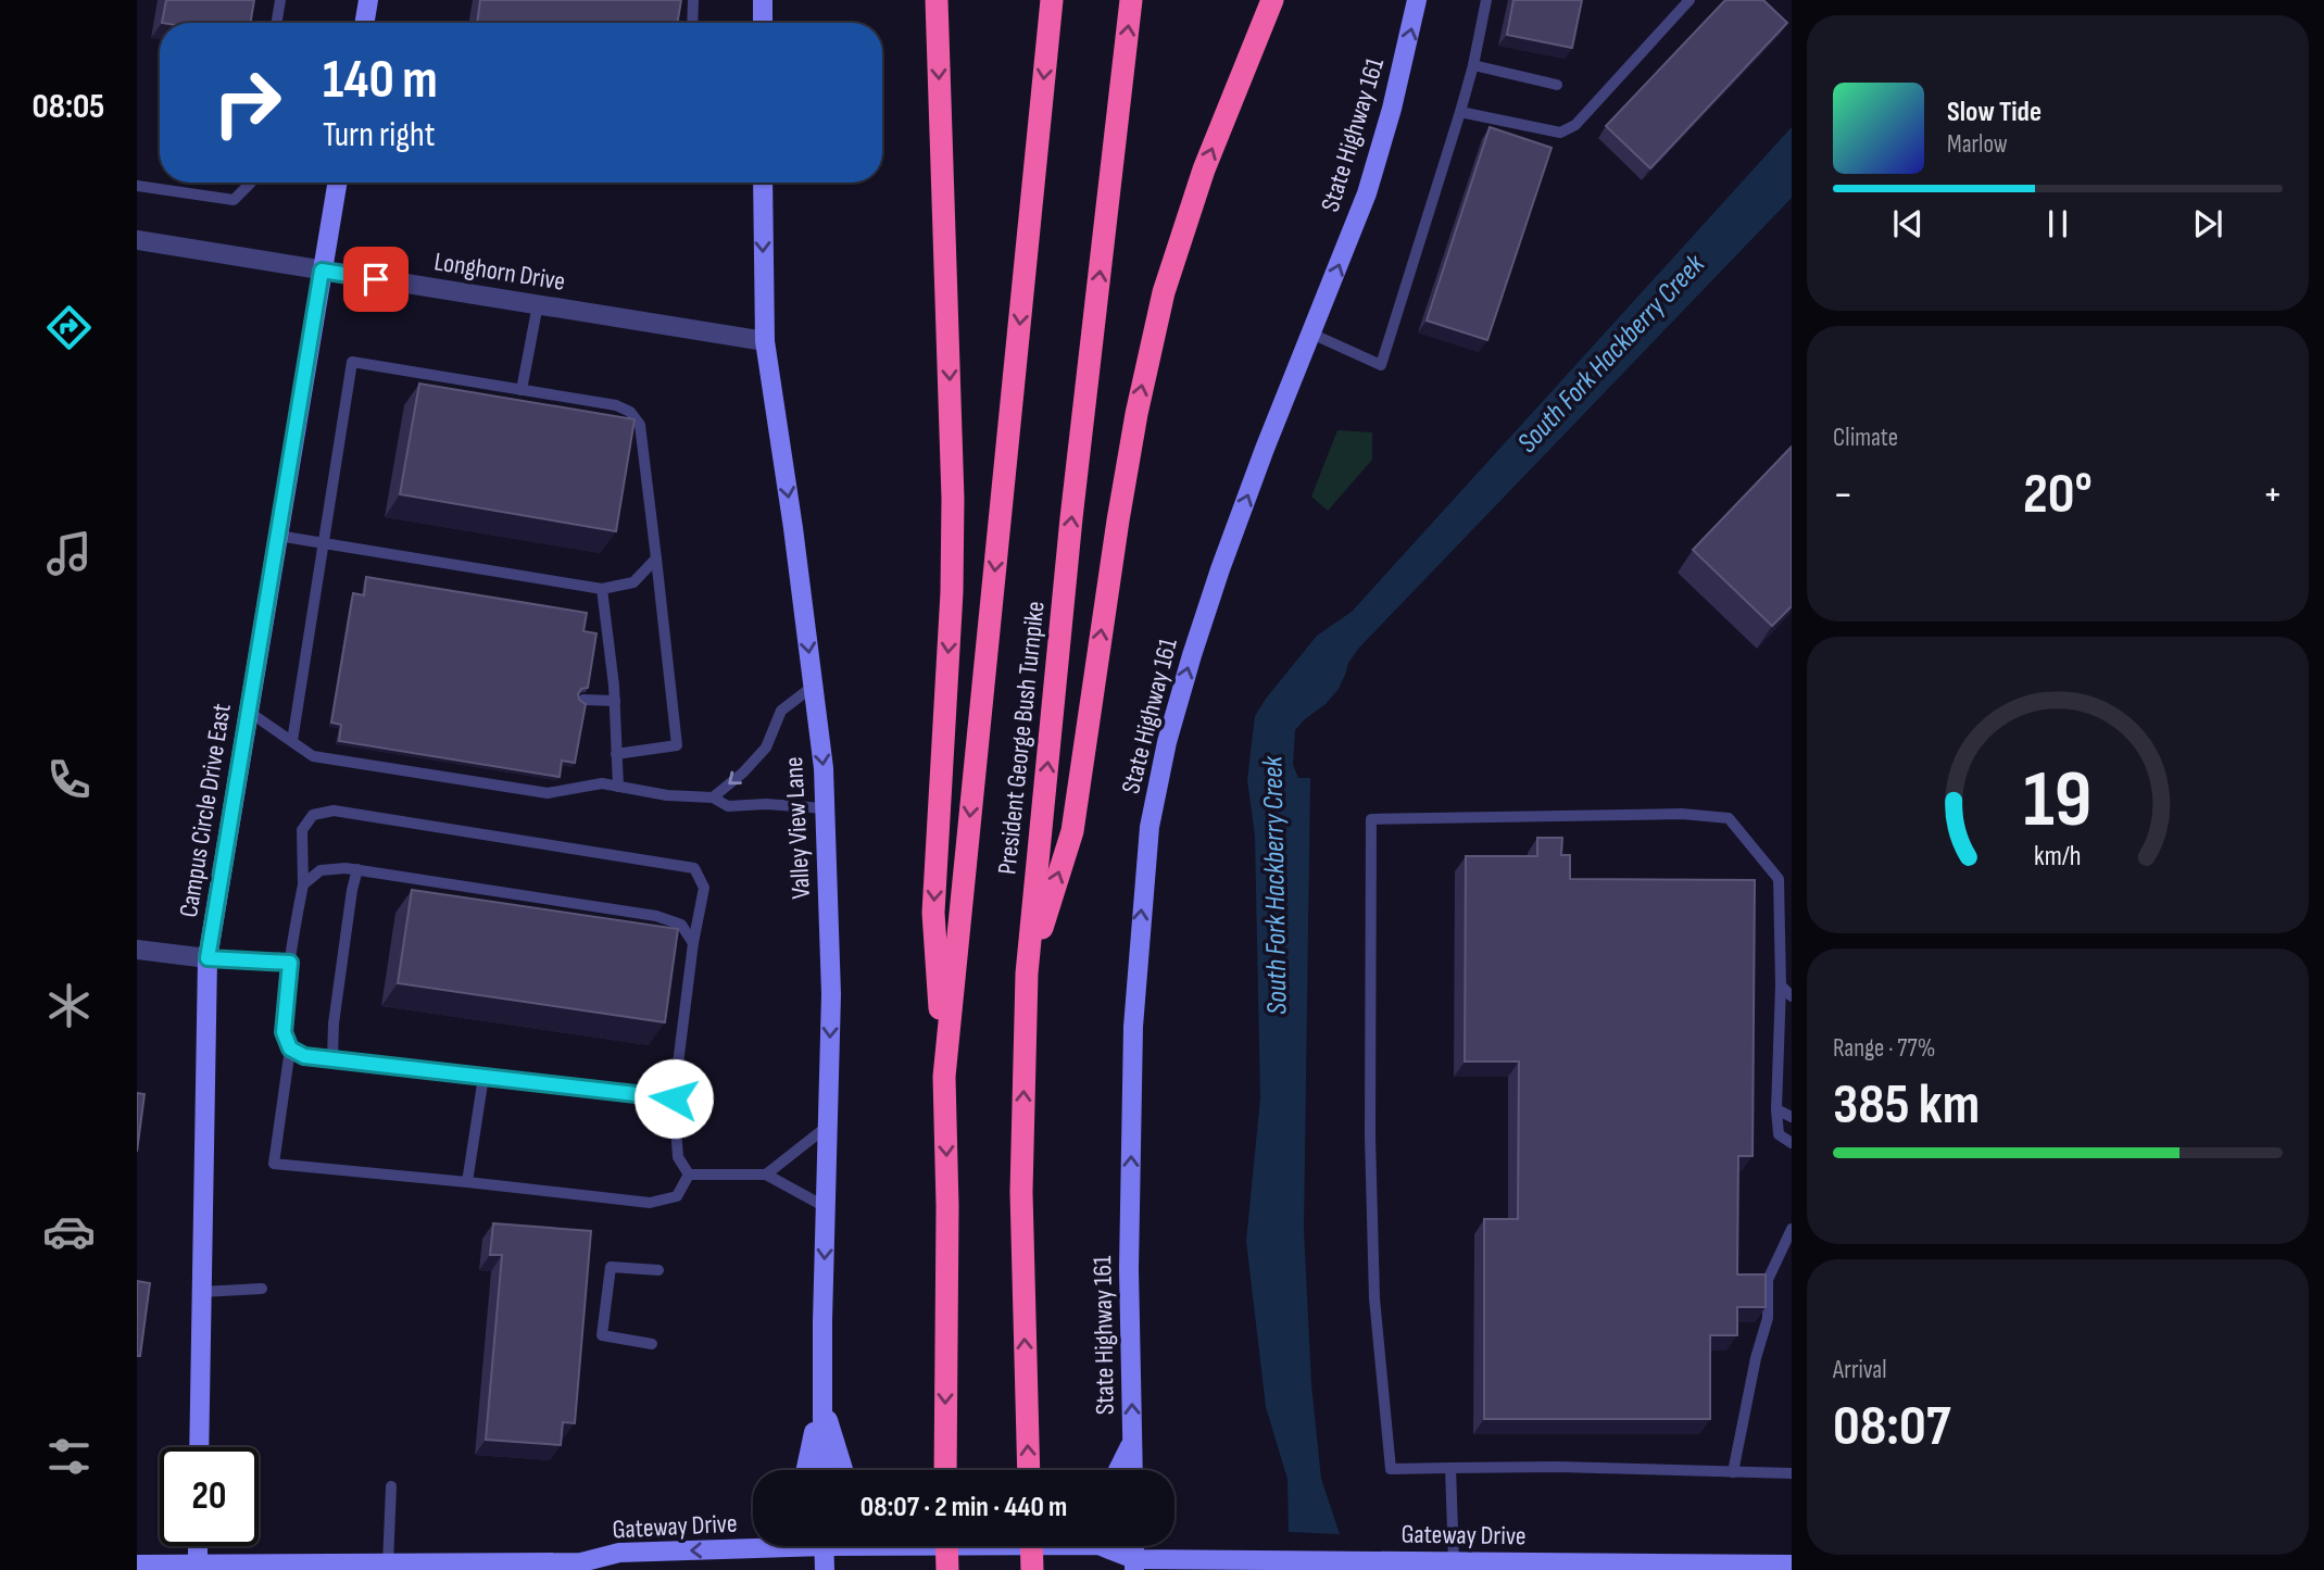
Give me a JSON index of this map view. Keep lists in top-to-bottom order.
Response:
{
  "streets": {
    "highway": ["President George Bush Turnpike"],
    "main road": [
      "State Highway 161",
      "Campus Circle Drive East",
      "Valley View Lane",
      "Gateway Drive"
    ],
    "street": ["Longhorn Drive"]
  },
  "crossings": [
    ["Longhorn Drive", "Campus Circle Drive East"],
    ["Longhorn Drive", "Valley View Lane"]
  ],
  "one_way": ["State Highway 161", "Valley View Lane"],
  "water": ["South Fork Hackberry Creek"],
  "page": {
    "tabs": "08:05",
    "turn": ["140 m", "Turn right"],
    "song": ["Slow Tide", "Marlow"],
    "tile": [
      "Climate",
      ["Range · 77%", "385 km"],
      ["Arrival", "08:07"]
    ],
    "heat": ["−", "20°", "+"],
    "limit": "20",
    "trip": "08:07 · 2 min · 440 m",
    "gauge": ["19", "km/h"]
  }
}
